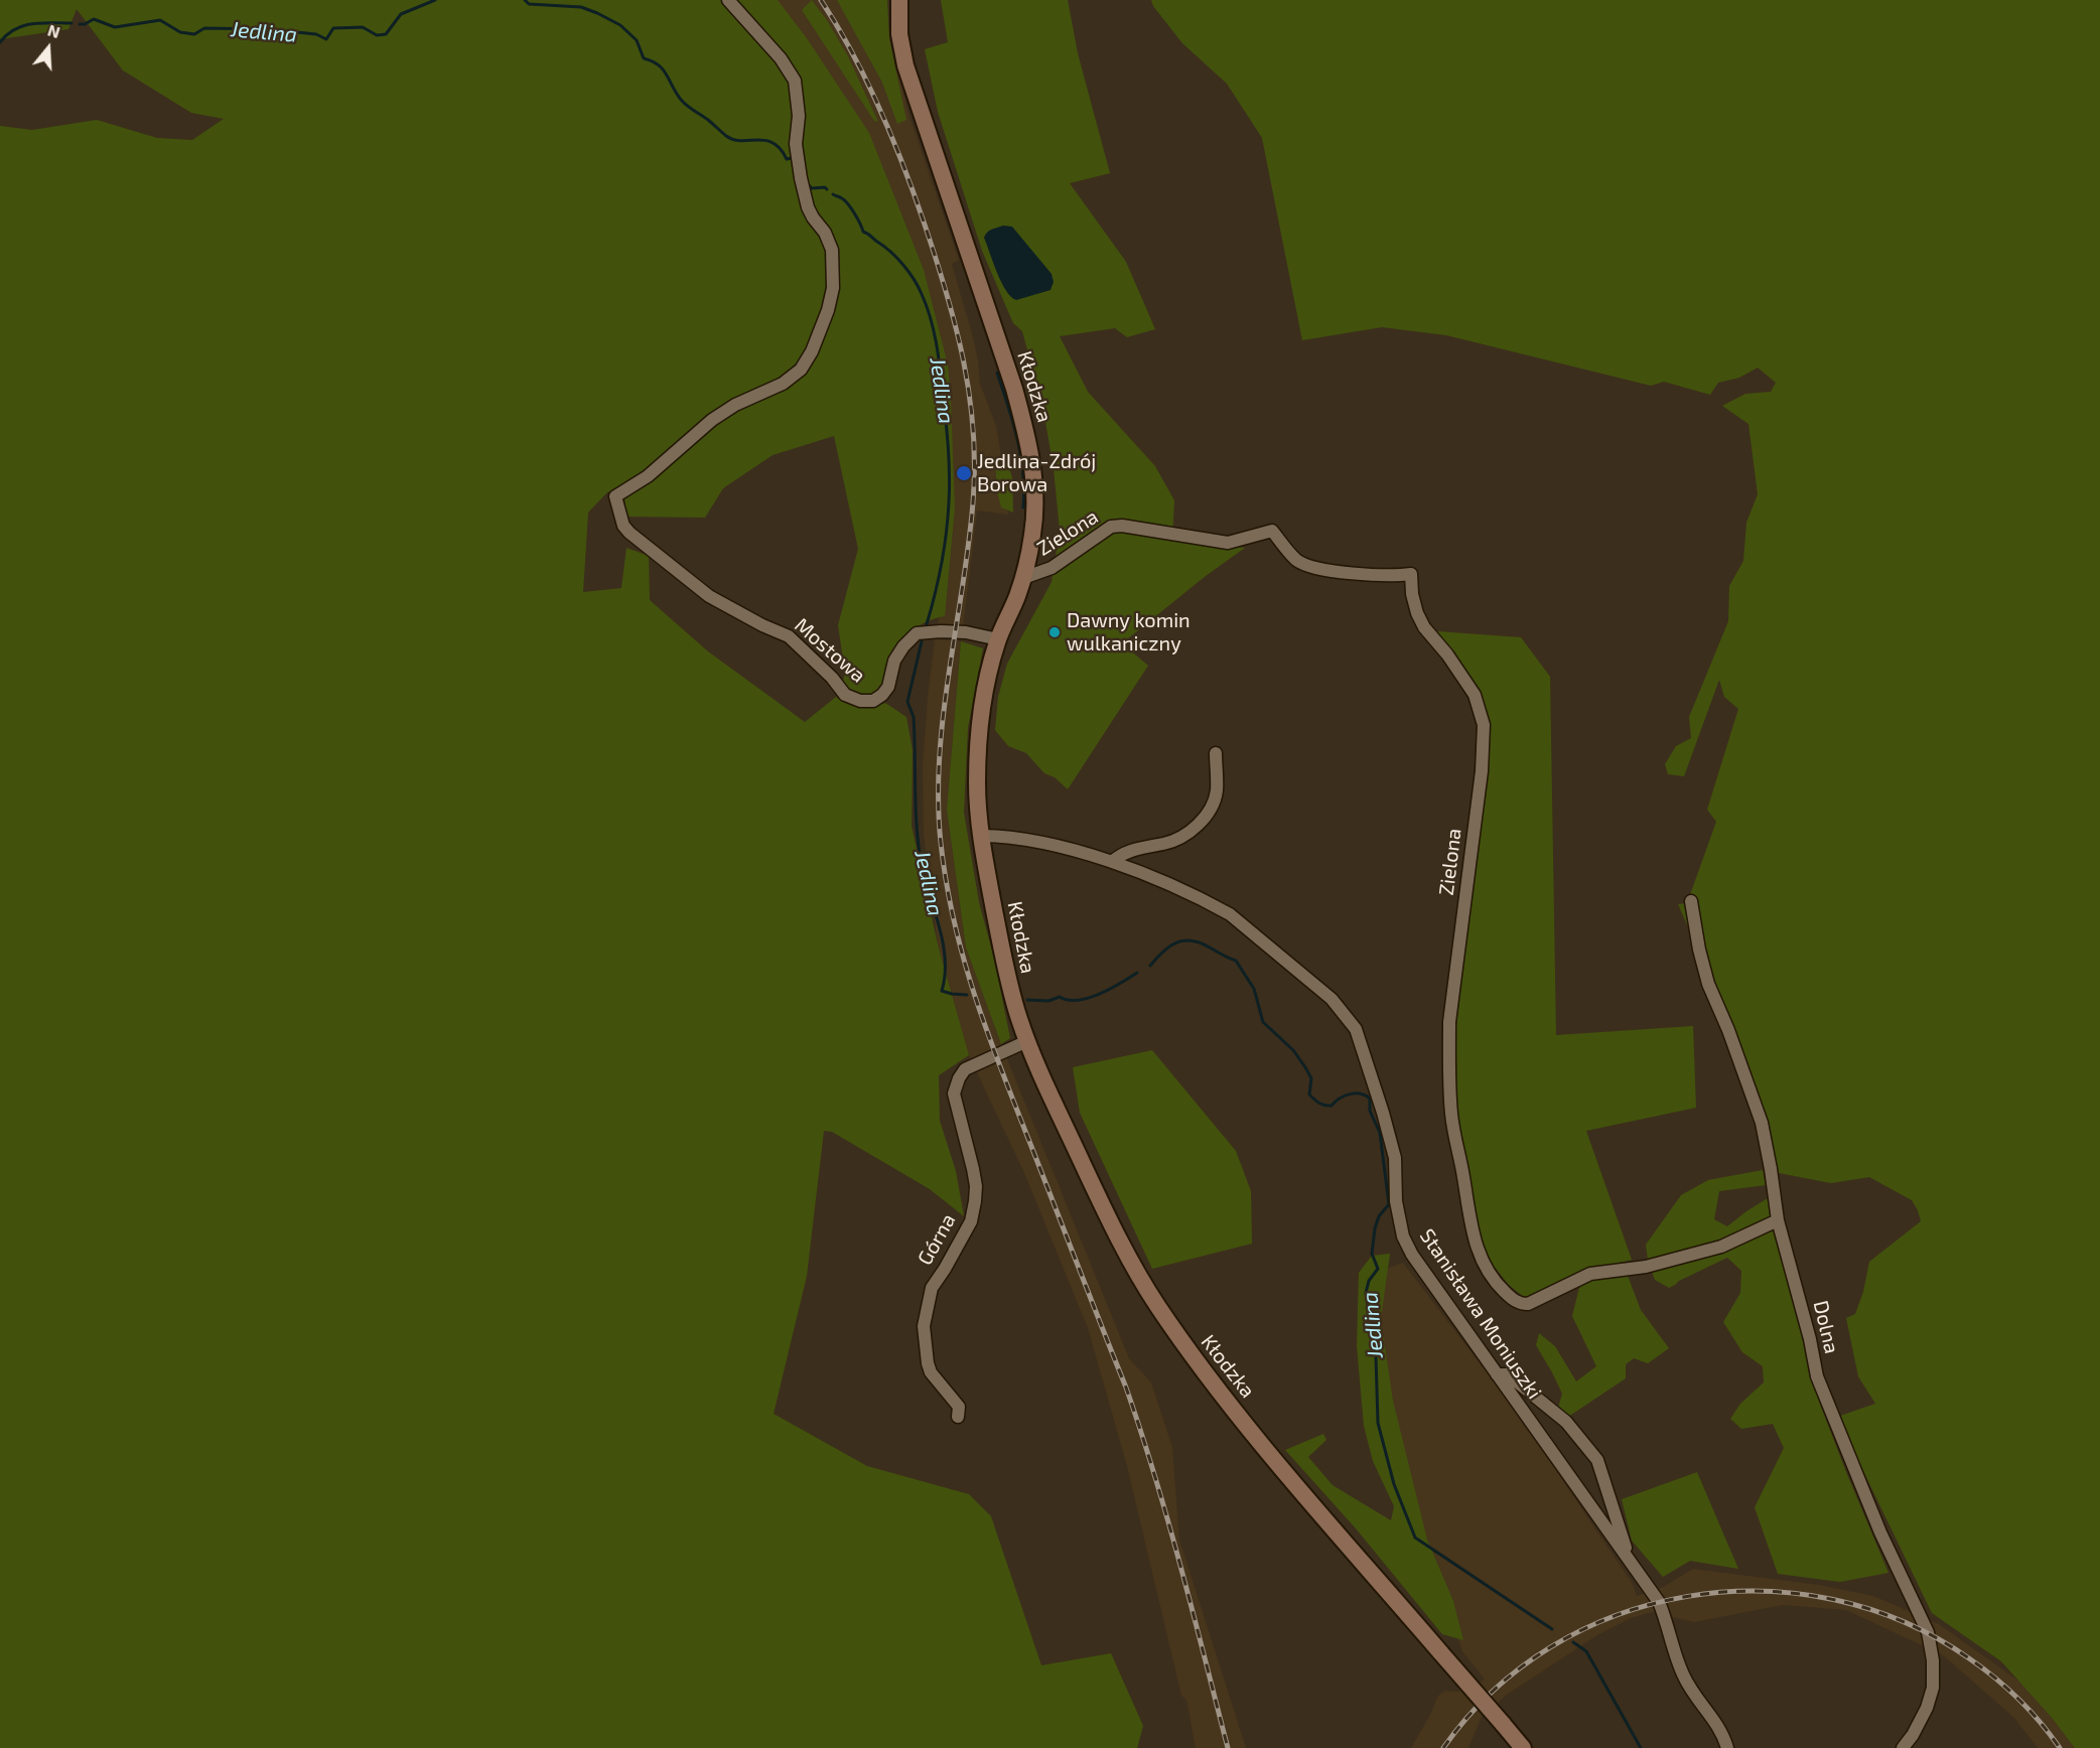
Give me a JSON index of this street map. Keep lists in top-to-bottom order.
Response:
{
  "streets": {
    "main road": ["Kłodzka"],
    "street": [
      "Zielona",
      "Mostowa",
      "Górna",
      "Stanisława Moniuszki",
      "Dolna"
    ]
  },
  "crossings": [
    ["Kłodzka", "Zielona"],
    ["Kłodzka", "Mostowa"],
    ["Kłodzka", "Górna"],
    ["Kłodzka", "Stanisława Moniuszki"],
    ["Zielona", "Dolna"]
  ],
  "water": ["Jedlina"],
  "places": ["Jedlina-Zdrój Borowa", "Dawny komin wulkaniczny"],
  "north": "top"
}
